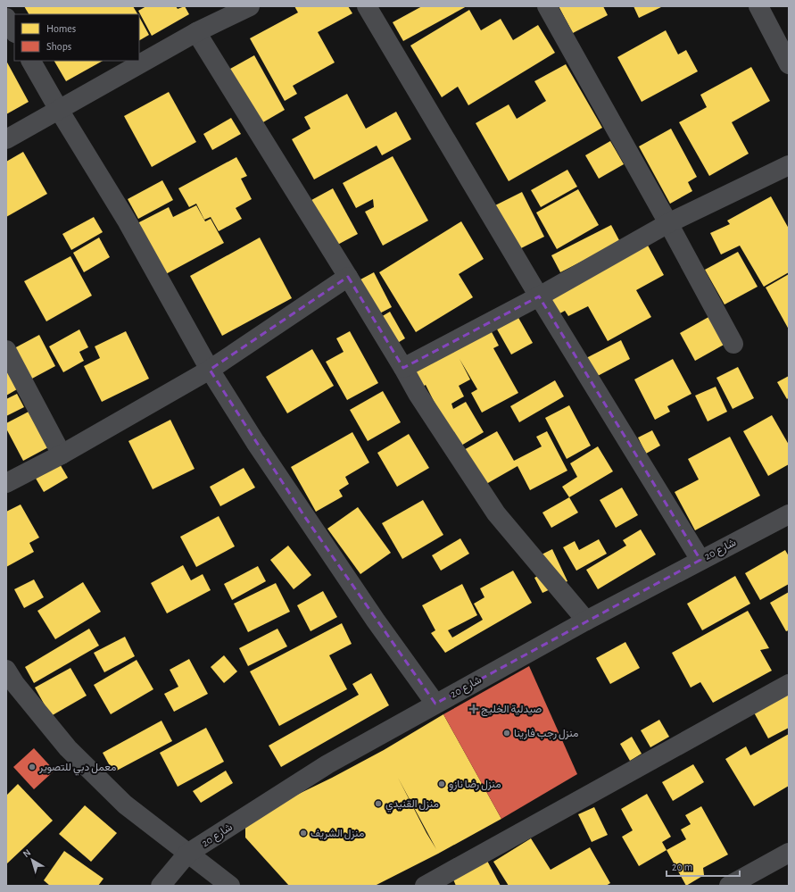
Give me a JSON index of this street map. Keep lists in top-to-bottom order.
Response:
{
  "streets": {
    "street": ["شارع 20"]
  },
  "places": {
    "health": ["صيدلية الخليج"],
    "other": [
      "منزل رجب فارينا",
      "معمل دبي للتصوير",
      "منزل رضا نازو",
      "منزل القنيدي",
      "منزل الشريف"
    ]
  },
  "legend": ["Homes", "Shops"],
  "scale_bar": "20 m",
  "north": "top left"
}
